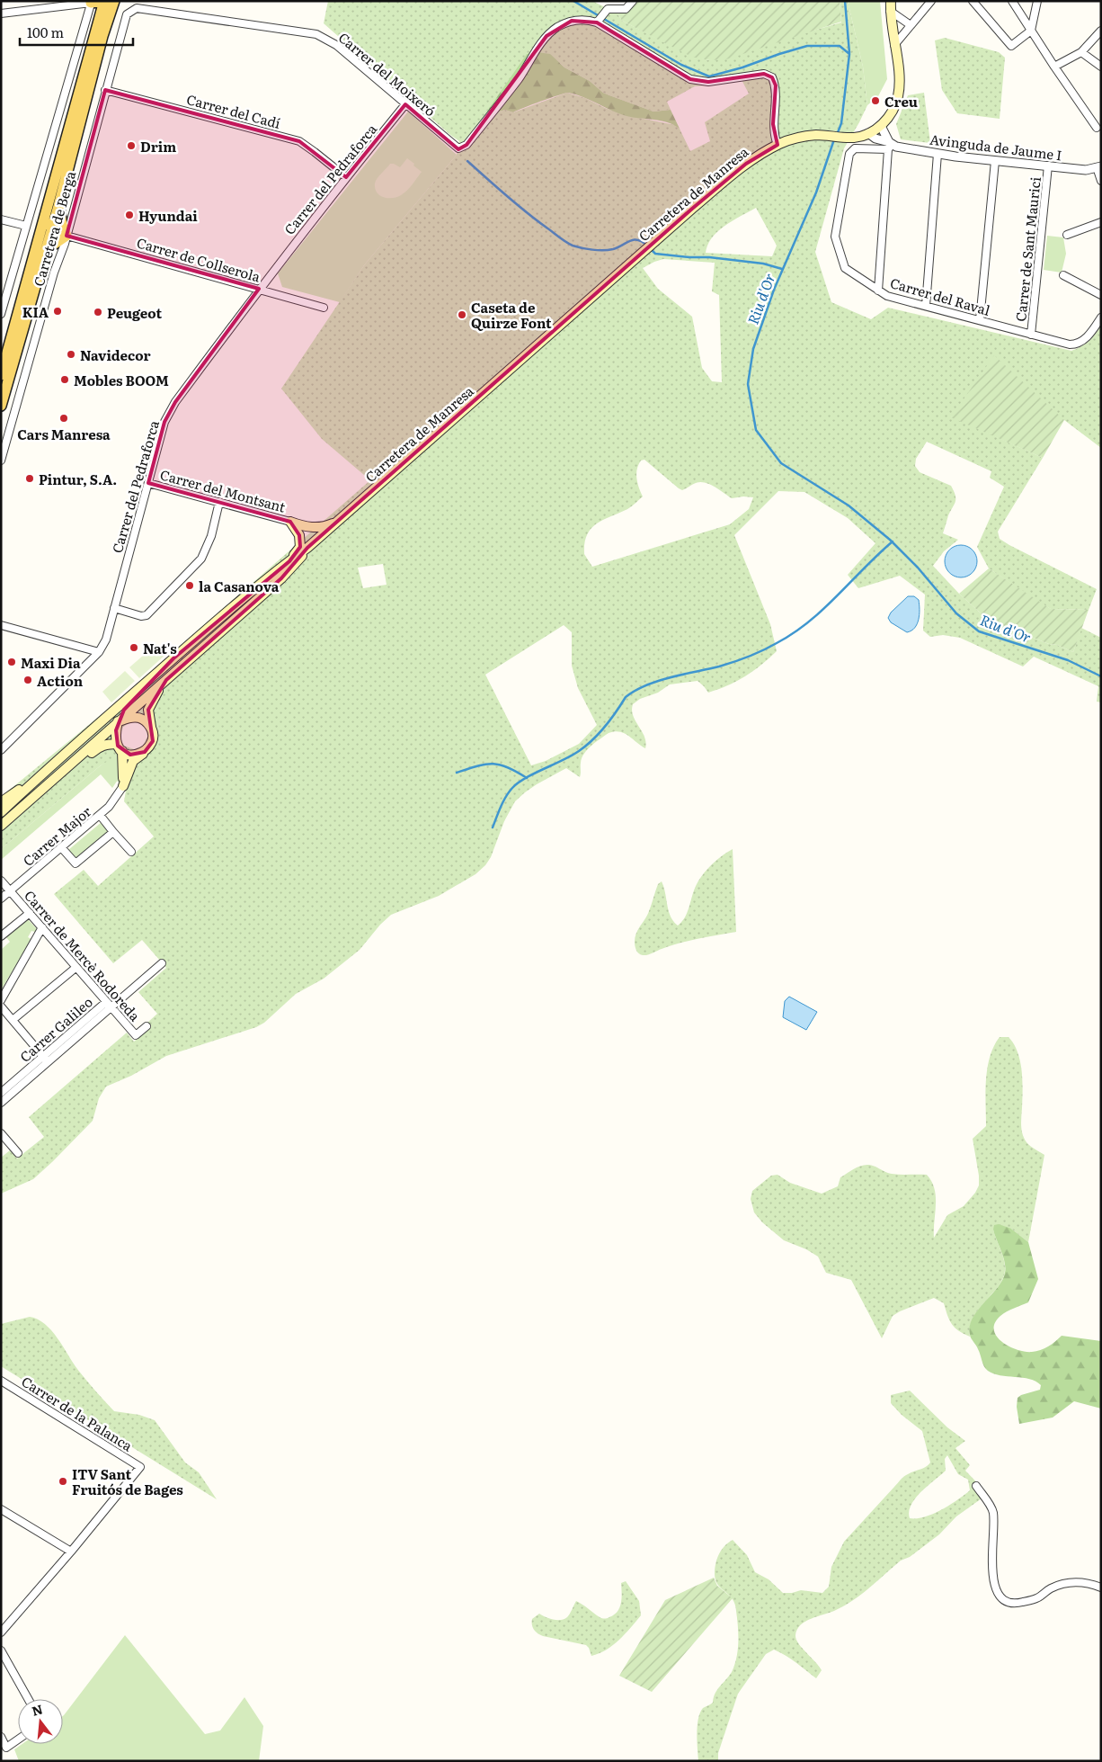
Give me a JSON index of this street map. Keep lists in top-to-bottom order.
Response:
{
  "streets": {
    "main road": ["Carretera de Manresa"],
    "street": [
      "Carrer del Moixeró",
      "Carrer del Cadí",
      "Avinguda de Jaume I",
      "Carrer del Pedraforca",
      "Carretera de Berga",
      "Carrer de Sant Maurici",
      "Carrer de Collserola",
      "Carrer del Raval",
      "Carrer del Montsant",
      "Carrer Major",
      "Carrer de Mercè Rodoreda",
      "Carrer Galileo",
      "Carrer de la Palanca"
    ]
  },
  "crossings": [
    ["Carrer del Moixeró", "Carrer del Pedraforca"],
    ["Carrer del Moixeró", "Carretera de Berga"],
    ["Carrer del Cadí", "Carrer del Pedraforca"],
    ["Carrer del Cadí", "Carretera de Berga"],
    ["Avinguda de Jaume I", "Carrer de Sant Maurici"],
    ["Avinguda de Jaume I", "Carrer del Raval"],
    ["Carrer del Pedraforca", "Carrer de Collserola"],
    ["Carrer del Pedraforca", "Carrer del Montsant"],
    ["Carretera de Berga", "Carrer de Collserola"],
    ["Carrer de Sant Maurici", "Carrer del Raval"],
    ["Carrer Major", "Carrer de Mercè Rodoreda"],
    ["Carrer de Mercè Rodoreda", "Carrer Galileo"]
  ],
  "water": ["Riu d'Or"],
  "places": [
    "Creu",
    "Drim",
    "Hyundai",
    "KIA",
    "Peugeot",
    "Caseta de Quirze Font",
    "Navidecor",
    "Mobles BOOM",
    "Cars Manresa",
    "Pintur, S.A.",
    "la Casanova",
    "Nat's",
    "Maxi Dia",
    "Action",
    "ITV Sant Fruitós de Bages"
  ],
  "scale_bar": "100 m",
  "north": "top"
}
